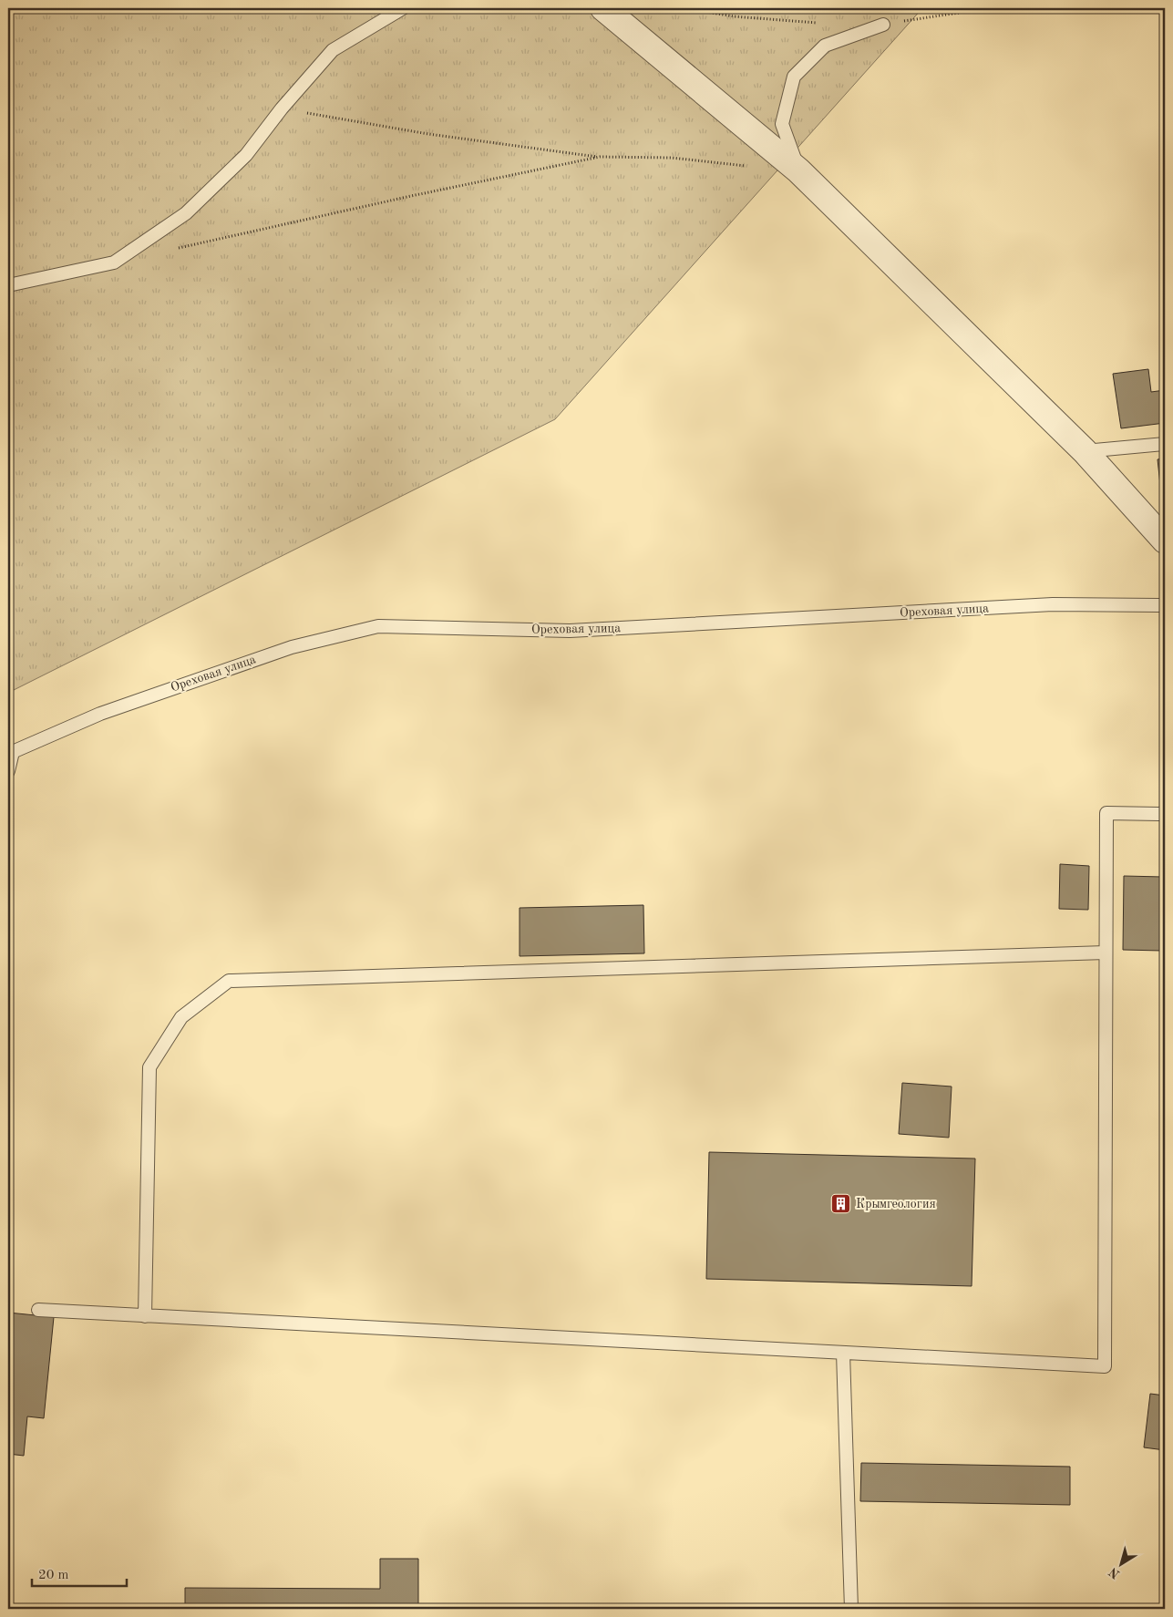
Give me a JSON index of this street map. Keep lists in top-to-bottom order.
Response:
{
  "streets": {
    "lane": ["Ореховая улица"]
  },
  "places": {
    "building": ["Крымгеология"]
  },
  "scale_bar": "20 m",
  "north": "bottom left"
}
